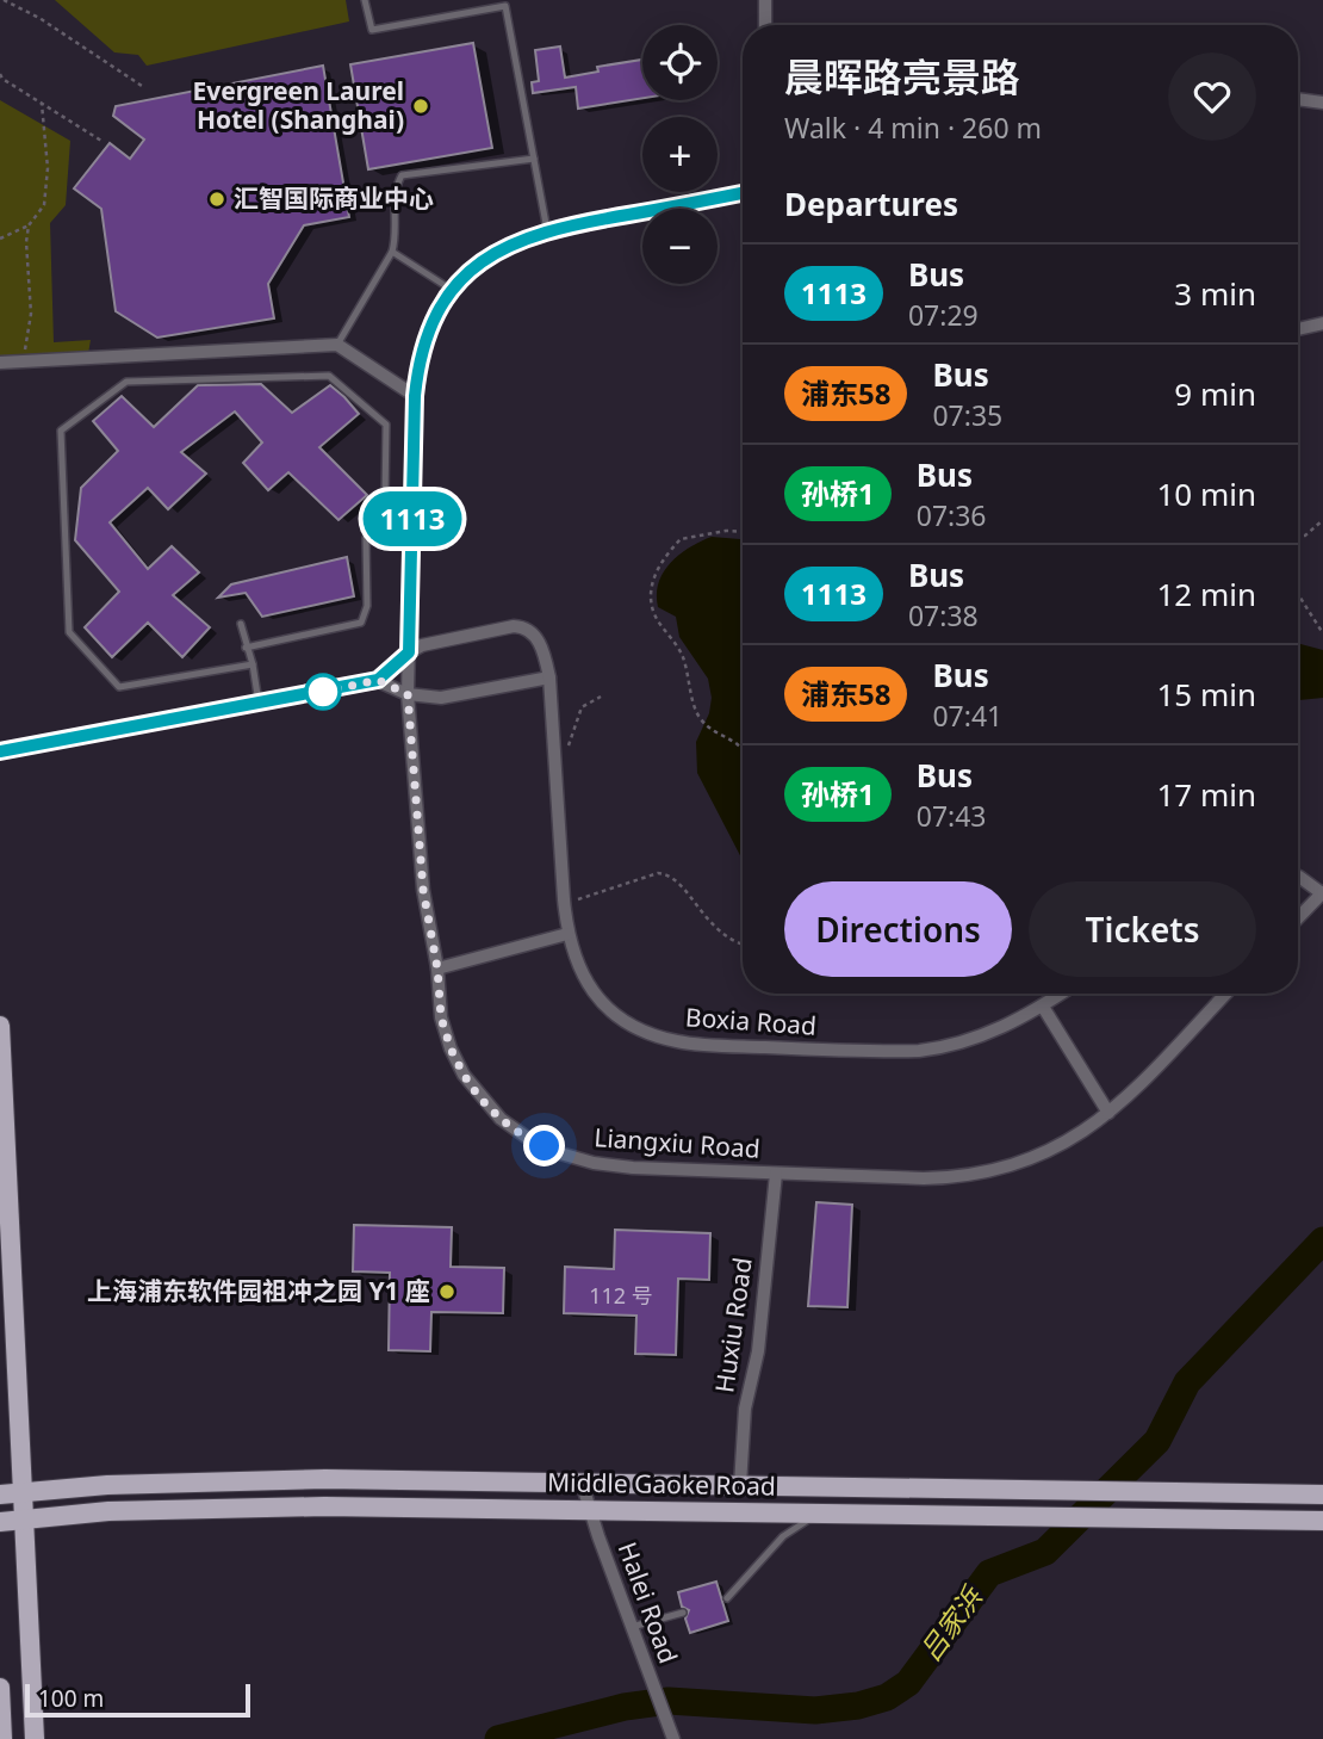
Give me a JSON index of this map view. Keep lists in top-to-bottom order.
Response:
{
  "streets": {
    "main road": ["Middle Gaoke Road"],
    "street": [
      "Boxia Road",
      "Liangxiu Road",
      "Huxiu Road",
      "Halei Road"
    ]
  },
  "crossings": [
    ["Boxia Road", "Liangxiu Road"],
    ["Liangxiu Road", "Huxiu Road"],
    ["Huxiu Road", "Middle Gaoke Road"],
    ["Middle Gaoke Road", "Halei Road"]
  ],
  "water": ["吕家浜"],
  "places": ["Evergreen Laurel Hotel (Shanghai)", "汇智国际商业中心", "上海浦东软件园祖冲之园 Y1 座"],
  "lines": ["bus line 1113"],
  "house_numbers": ["112 号"],
  "scale_bar": "100 m",
  "page": {
    "on_map": "1113",
    "map_buttons": ["+", "−"],
    "heading": [
      ["晨晖路亮景路", "Walk · 4 min · 260 m"],
      "Departures"
    ],
    "list": [
      {
        "mark": "1113",
        "name": "Bus",
        "note": "07:29",
        "value": "3 min"
      },
      {
        "mark": "浦东58",
        "name": "Bus",
        "note": "07:35",
        "value": "9 min"
      },
      {
        "mark": "孙桥1",
        "name": "Bus",
        "note": "07:36",
        "value": "10 min"
      },
      {
        "mark": "1113",
        "name": "Bus",
        "note": "07:38",
        "value": "12 min"
      },
      {
        "mark": "浦东58",
        "name": "Bus",
        "note": "07:41",
        "value": "15 min"
      },
      {
        "mark": "孙桥1",
        "name": "Bus",
        "note": "07:43",
        "value": "17 min"
      }
    ],
    "buttons": ["Directions", "Tickets"],
    "scale": "100 m"
  }
}
